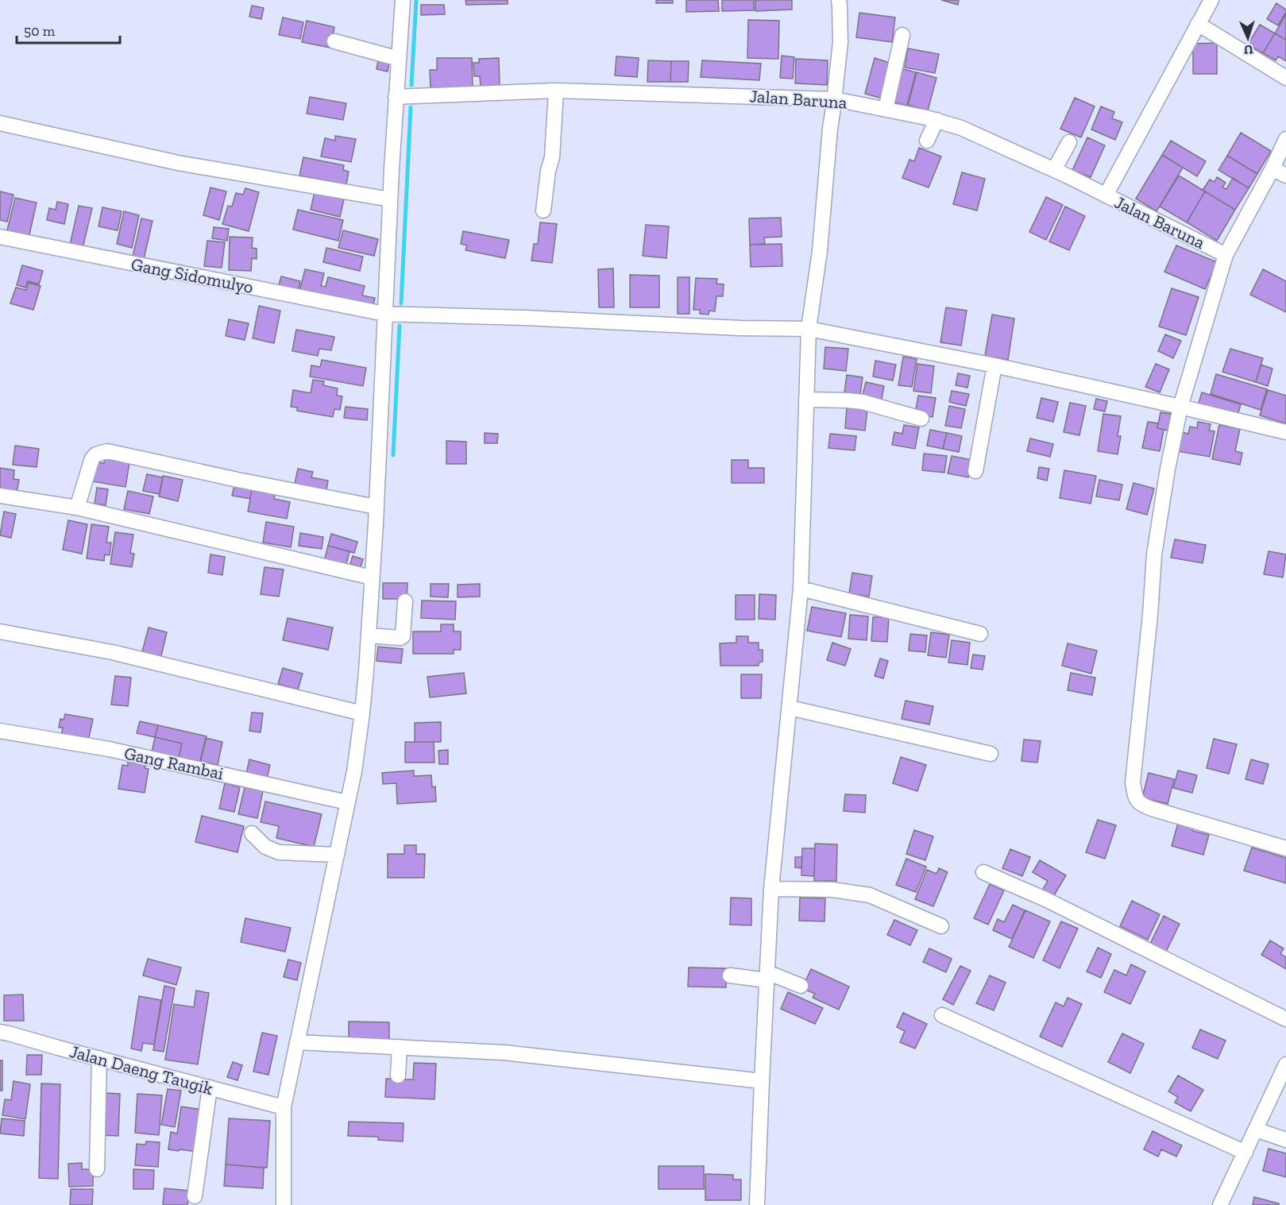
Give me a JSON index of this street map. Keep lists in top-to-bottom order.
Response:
{
  "streets": {
    "street": [
      "Jalan Baruna",
      "Gang Sidomulyo",
      "Gang Rambai",
      "Jalan Daeng Taugik"
    ]
  },
  "scale_bar": "50 m",
  "north": "bottom"
}
